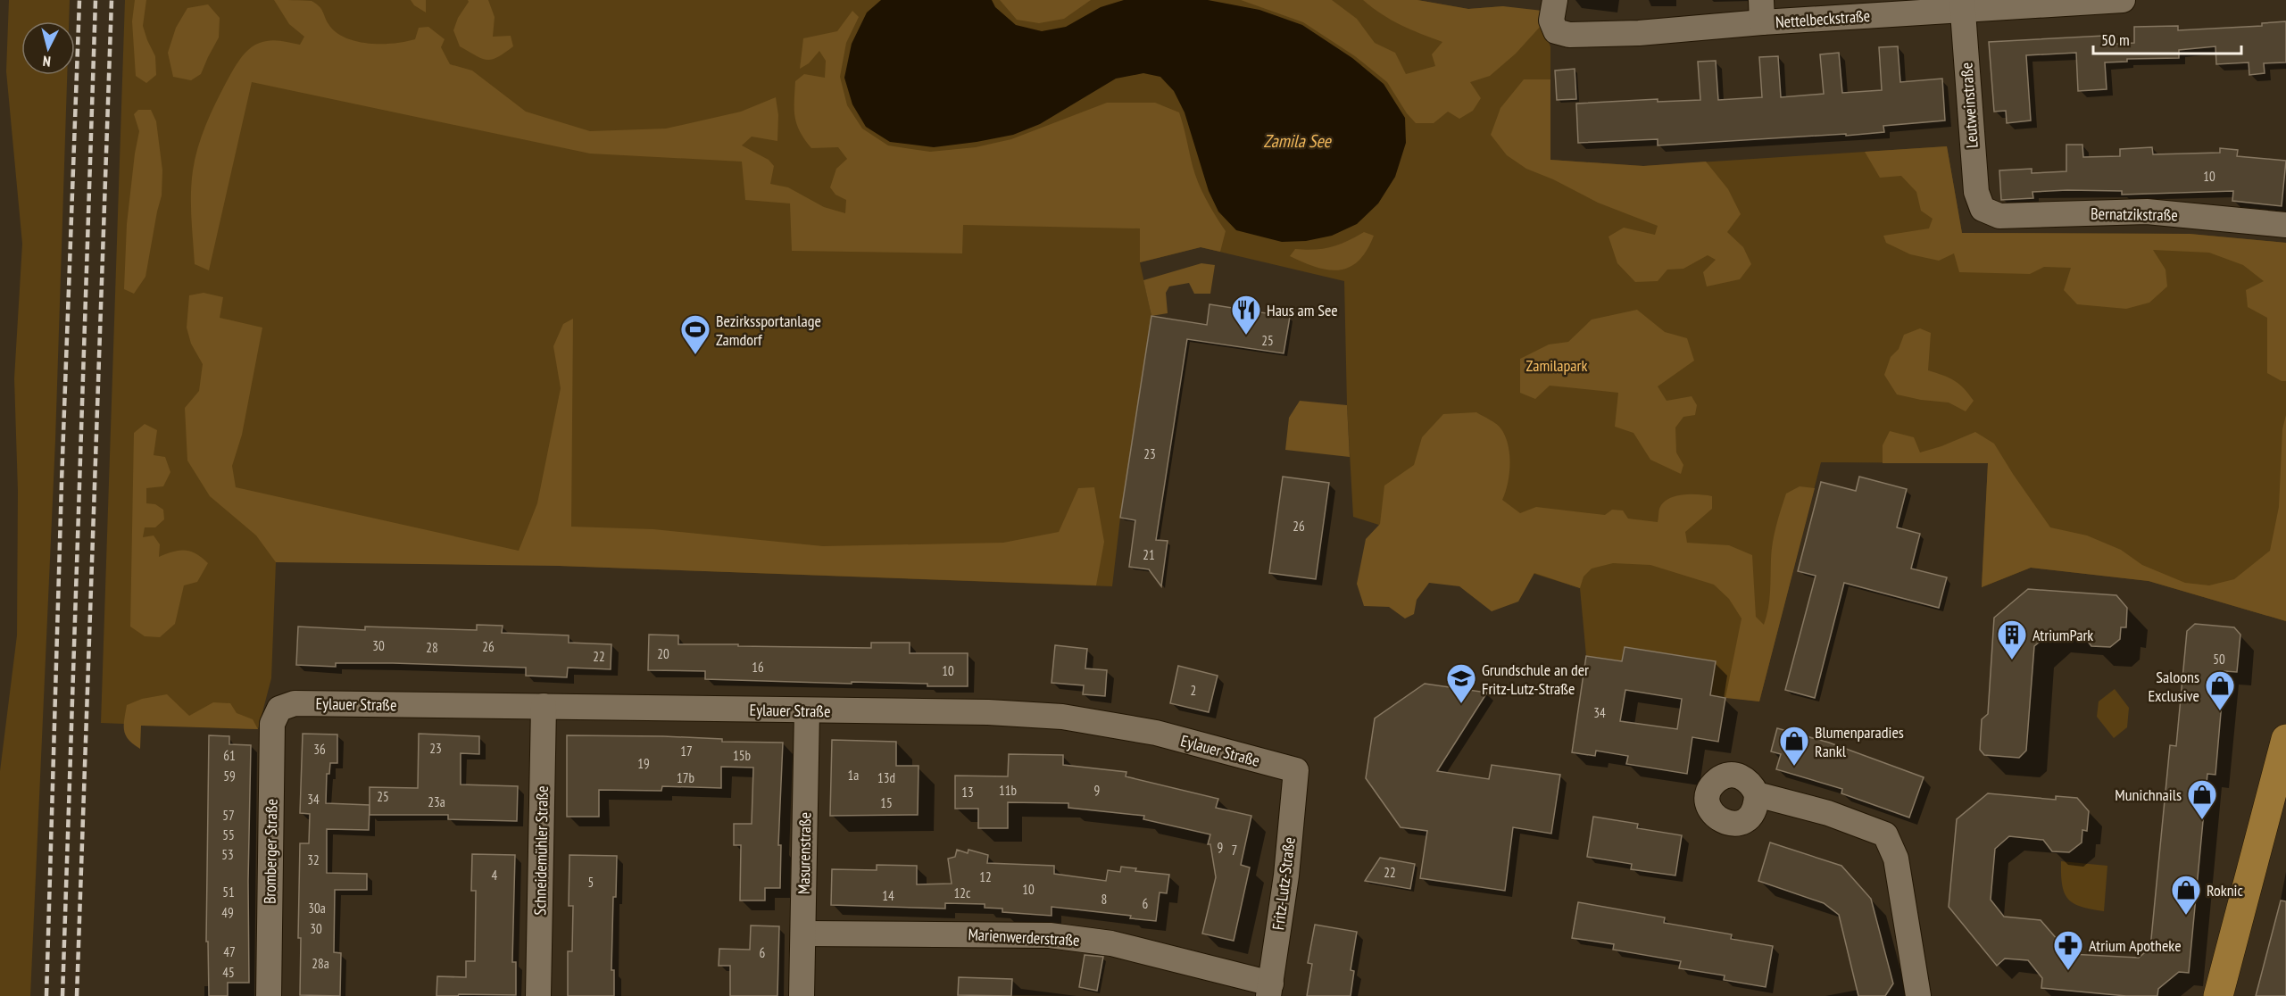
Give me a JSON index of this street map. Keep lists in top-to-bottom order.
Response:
{
  "streets": {
    "street": [
      "Nettelbeckstraße",
      "Leutweinstraße",
      "Bernatzikstraße",
      "Eylauer Straße",
      "Schneidemühler Straße",
      "Bromberger Straße",
      "Masurenstraße",
      "Fritz-Lutz-Straße",
      "Marienwerderstraße"
    ]
  },
  "crossings": [
    ["Nettelbeckstraße", "Leutweinstraße"],
    ["Leutweinstraße", "Bernatzikstraße"],
    ["Eylauer Straße", "Schneidemühler Straße"],
    ["Eylauer Straße", "Bromberger Straße"],
    ["Eylauer Straße", "Masurenstraße"],
    ["Eylauer Straße", "Fritz-Lutz-Straße"],
    ["Masurenstraße", "Marienwerderstraße"],
    ["Fritz-Lutz-Straße", "Marienwerderstraße"]
  ],
  "water": ["Zamila See"],
  "parks": ["Zamilapark"],
  "places": {
    "restaurant": ["Haus am See"],
    "sports": ["Bezirkssportanlage Zamdorf"],
    "building": ["AtriumPark"],
    "school or university": ["Grundschule an der Fritz-Lutz-Straße"],
    "shop": [
      "Saloons Exclusive",
      "Blumenparadies Rankl",
      "Munichnails",
      "Roknic"
    ],
    "pharmacy": ["Atrium Apotheke"]
  },
  "house_numbers": [
    "10",
    "25",
    "23",
    "26",
    "21",
    "30",
    "26",
    "28",
    "20",
    "22",
    "50",
    "16",
    "10",
    "2",
    "34",
    "23",
    "36",
    "17",
    "61",
    "15b",
    "19",
    "1a",
    "59",
    "17b",
    "13d",
    "11b",
    "9",
    "13",
    "25",
    "34",
    "23a",
    "15",
    "57",
    "55",
    "9",
    "7",
    "53",
    "32",
    "22",
    "4",
    "12",
    "5",
    "10",
    "51",
    "12c",
    "14",
    "8",
    "6",
    "30a",
    "49",
    "30",
    "47",
    "6",
    "28a",
    "45"
  ],
  "scale_bar": "50 m",
  "north": "bottom"
}
